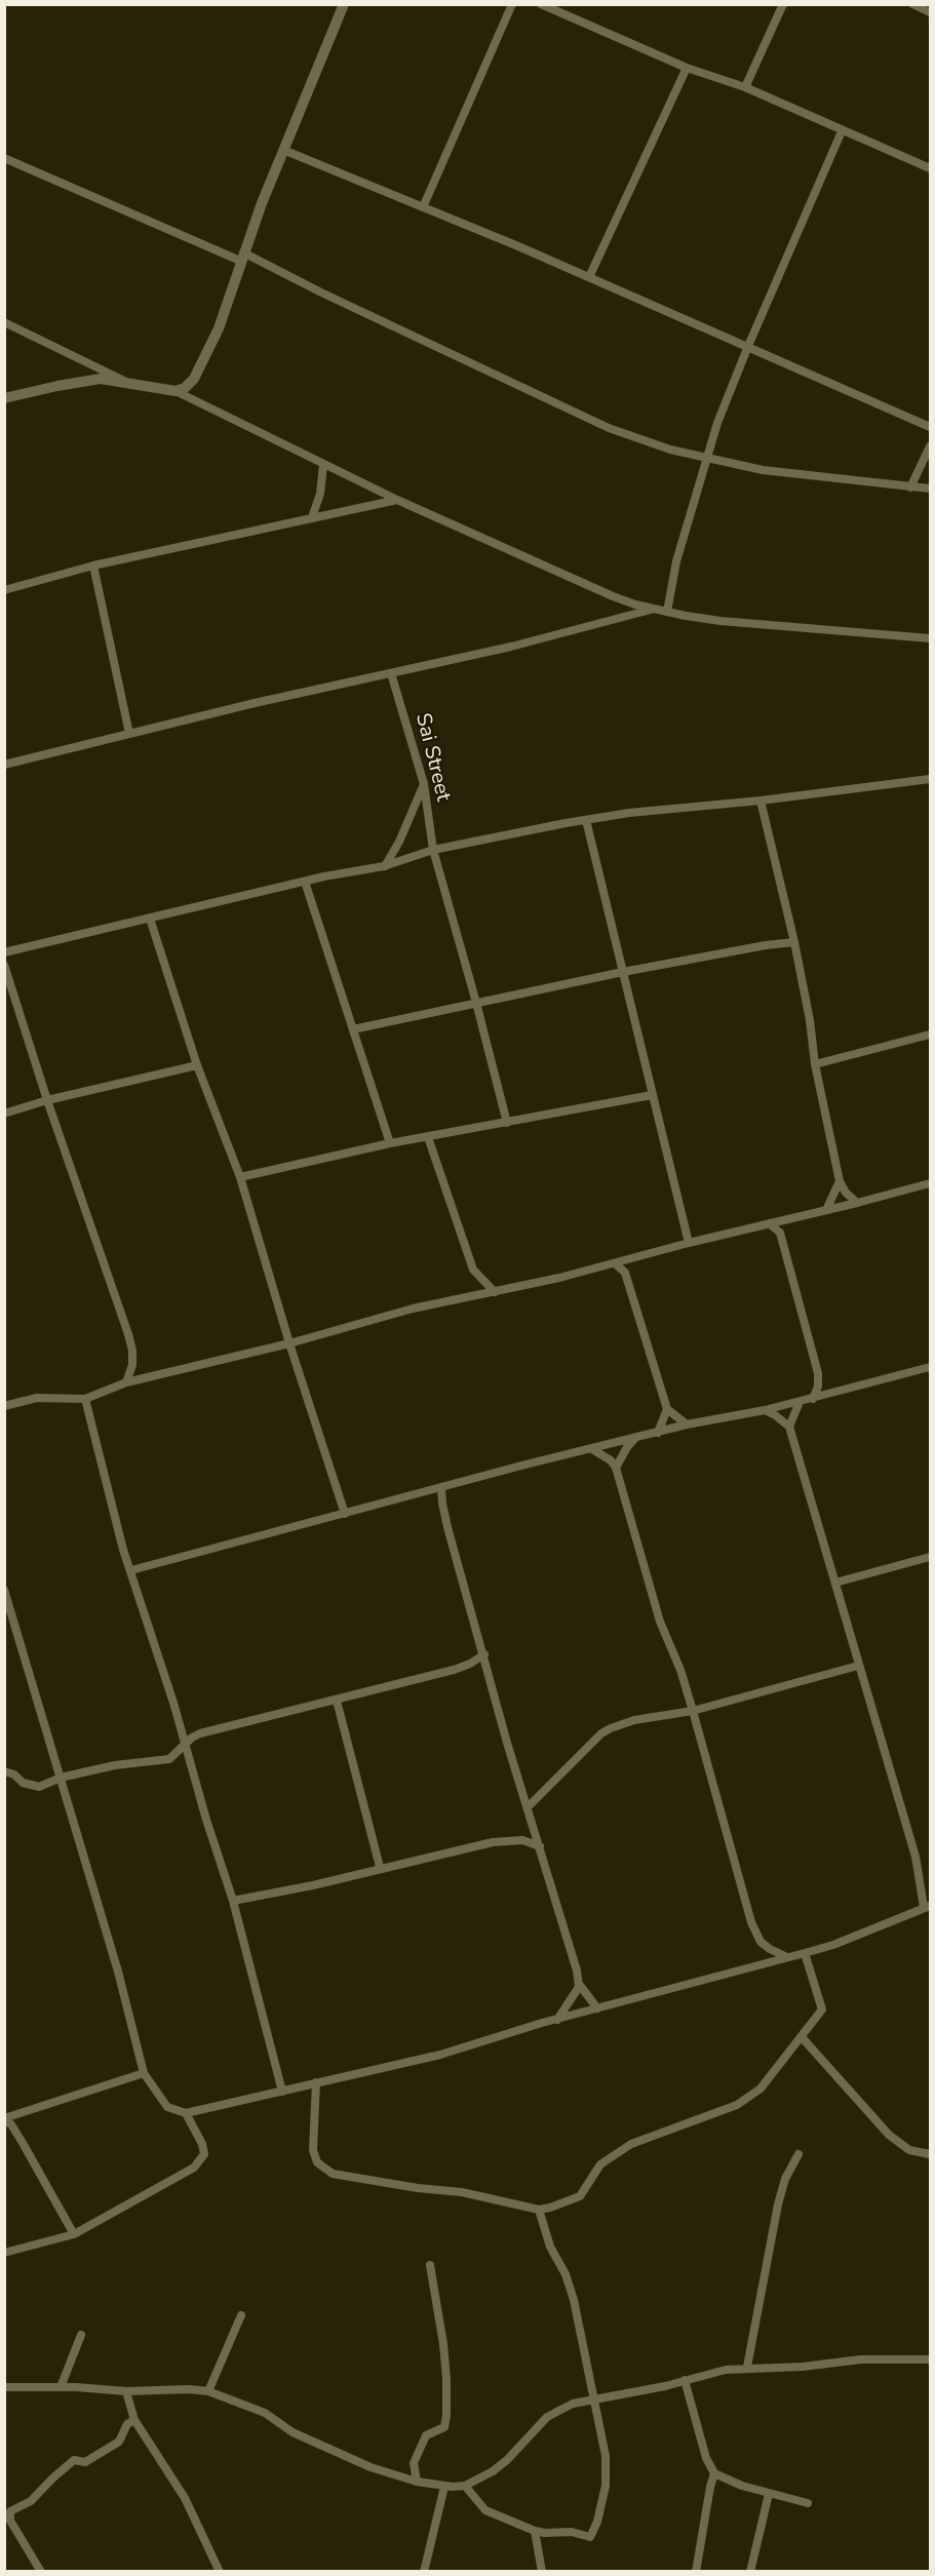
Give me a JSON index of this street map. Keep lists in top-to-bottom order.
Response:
{
  "streets": {
    "street": ["Sai Street"]
  }
}
